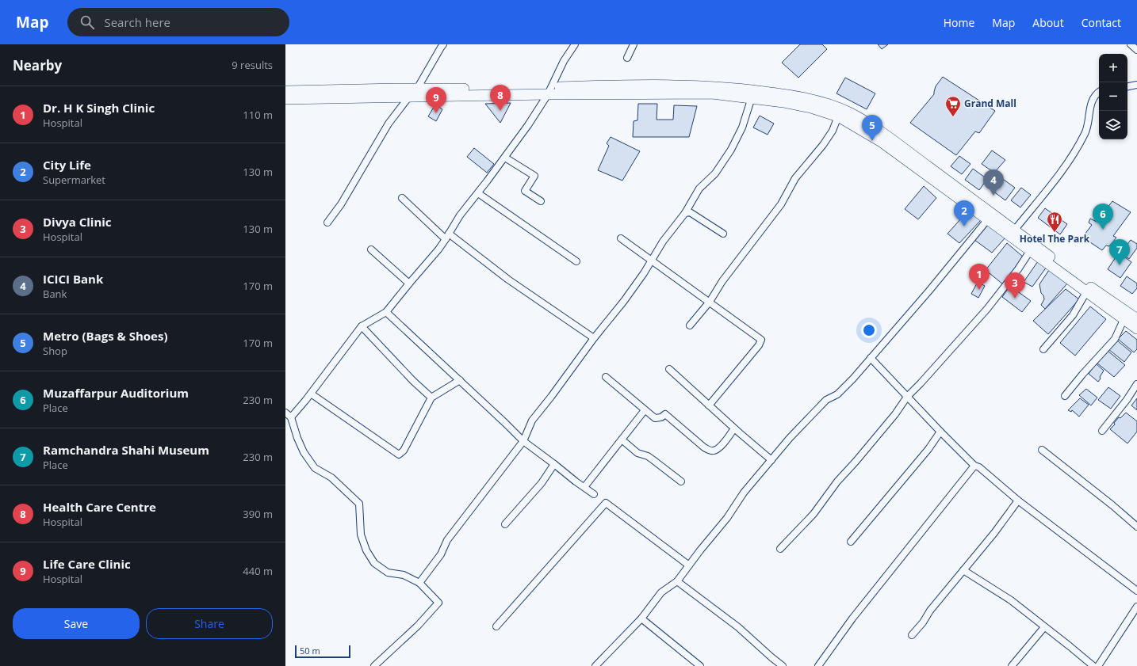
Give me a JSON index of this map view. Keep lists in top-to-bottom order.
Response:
{
  "places": {
    "supermarket": ["Grand Mall"],
    "restaurant": ["Hotel The Park"]
  },
  "scale_bar": "50 m",
  "page": {
    "header": "Map",
    "search": "Search here",
    "nav": [
      "Home",
      "Map",
      "About",
      "Contact"
    ],
    "heading": ["Nearby", "9 results"],
    "map_buttons": ["+", "−"],
    "pins": [
      "8",
      "9",
      "5",
      "4",
      "2",
      "6",
      "7",
      "1",
      "3"
    ],
    "list": [
      {
        "mark": "1",
        "name": "Dr. H K Singh Clinic",
        "note": "Hospital",
        "value": "110 m"
      },
      {
        "mark": "2",
        "name": "City Life",
        "note": "Supermarket",
        "value": "130 m"
      },
      {
        "mark": "3",
        "name": "Divya Clinic",
        "note": "Hospital",
        "value": "130 m"
      },
      {
        "mark": "4",
        "name": "ICICI Bank",
        "note": "Bank",
        "value": "170 m"
      },
      {
        "mark": "5",
        "name": "Metro (Bags & Shoes)",
        "note": "Shop",
        "value": "170 m"
      },
      {
        "mark": "6",
        "name": "Muzaffarpur Auditorium",
        "note": "Place",
        "value": "230 m"
      },
      {
        "mark": "7",
        "name": "Ramchandra Shahi Museum",
        "note": "Place",
        "value": "230 m"
      },
      {
        "mark": "8",
        "name": "Health Care Centre",
        "note": "Hospital",
        "value": "390 m"
      },
      {
        "mark": "9",
        "name": "Life Care Clinic",
        "note": "Hospital",
        "value": "440 m"
      }
    ],
    "buttons": ["Save", "Share"],
    "scale": "50 m"
  }
}
